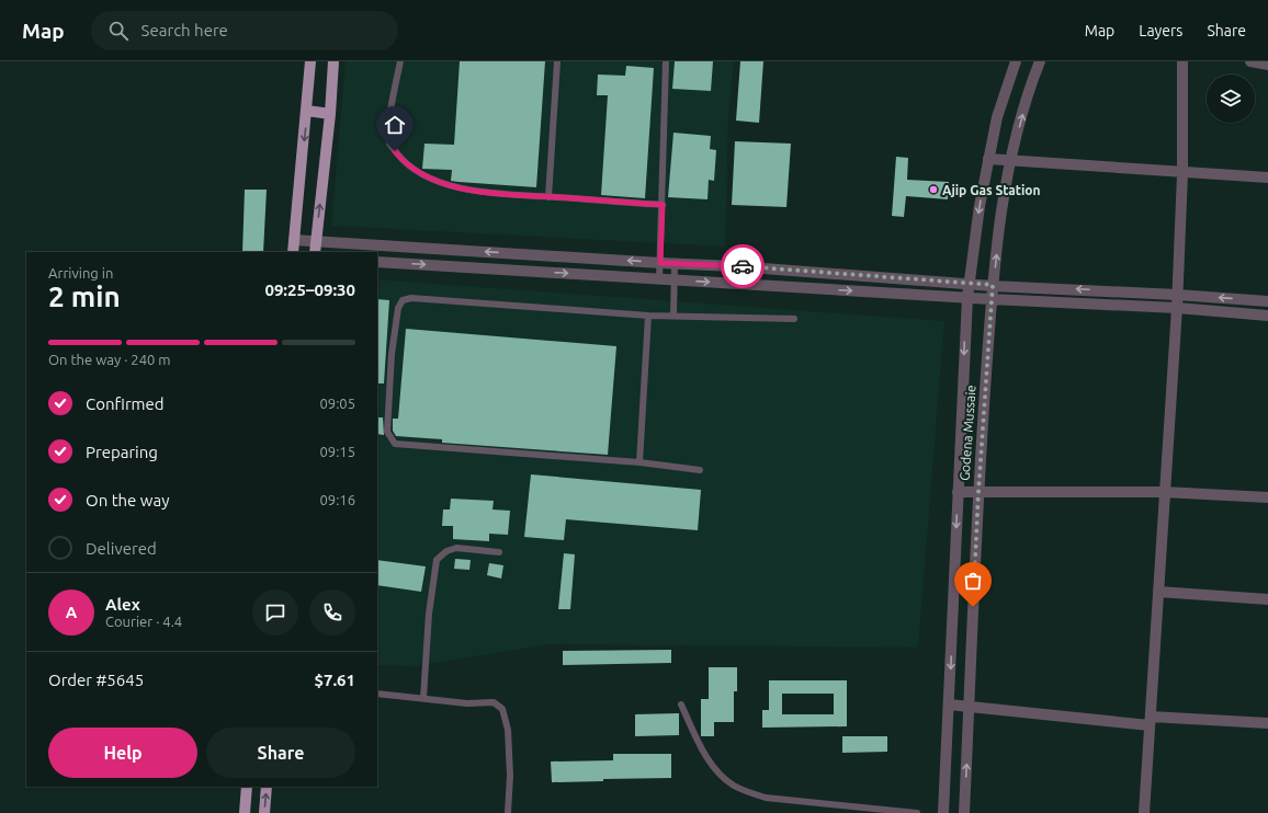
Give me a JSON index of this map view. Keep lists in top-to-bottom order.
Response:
{
  "streets": {
    "street": ["Godena Mussaie"]
  },
  "places": ["Ajip Gas Station"],
  "page": {
    "header": "Map",
    "search": "Search here",
    "nav": ["Map", "Layers", "Share"],
    "heading": ["2 min", "Arriving in", "09:25–09:30"],
    "panel": [
      "Alex",
      "Courier · 4.4",
      "Order #5645",
      "$7.61"
    ],
    "bar": "On the way · 240 m",
    "list": [
      ["Confirmed", "09:05"],
      ["Preparing", "09:15"],
      ["On the way", "09:16"],
      "Delivered"
    ],
    "round": "A",
    "buttons": ["Help", "Share"]
  }
}
